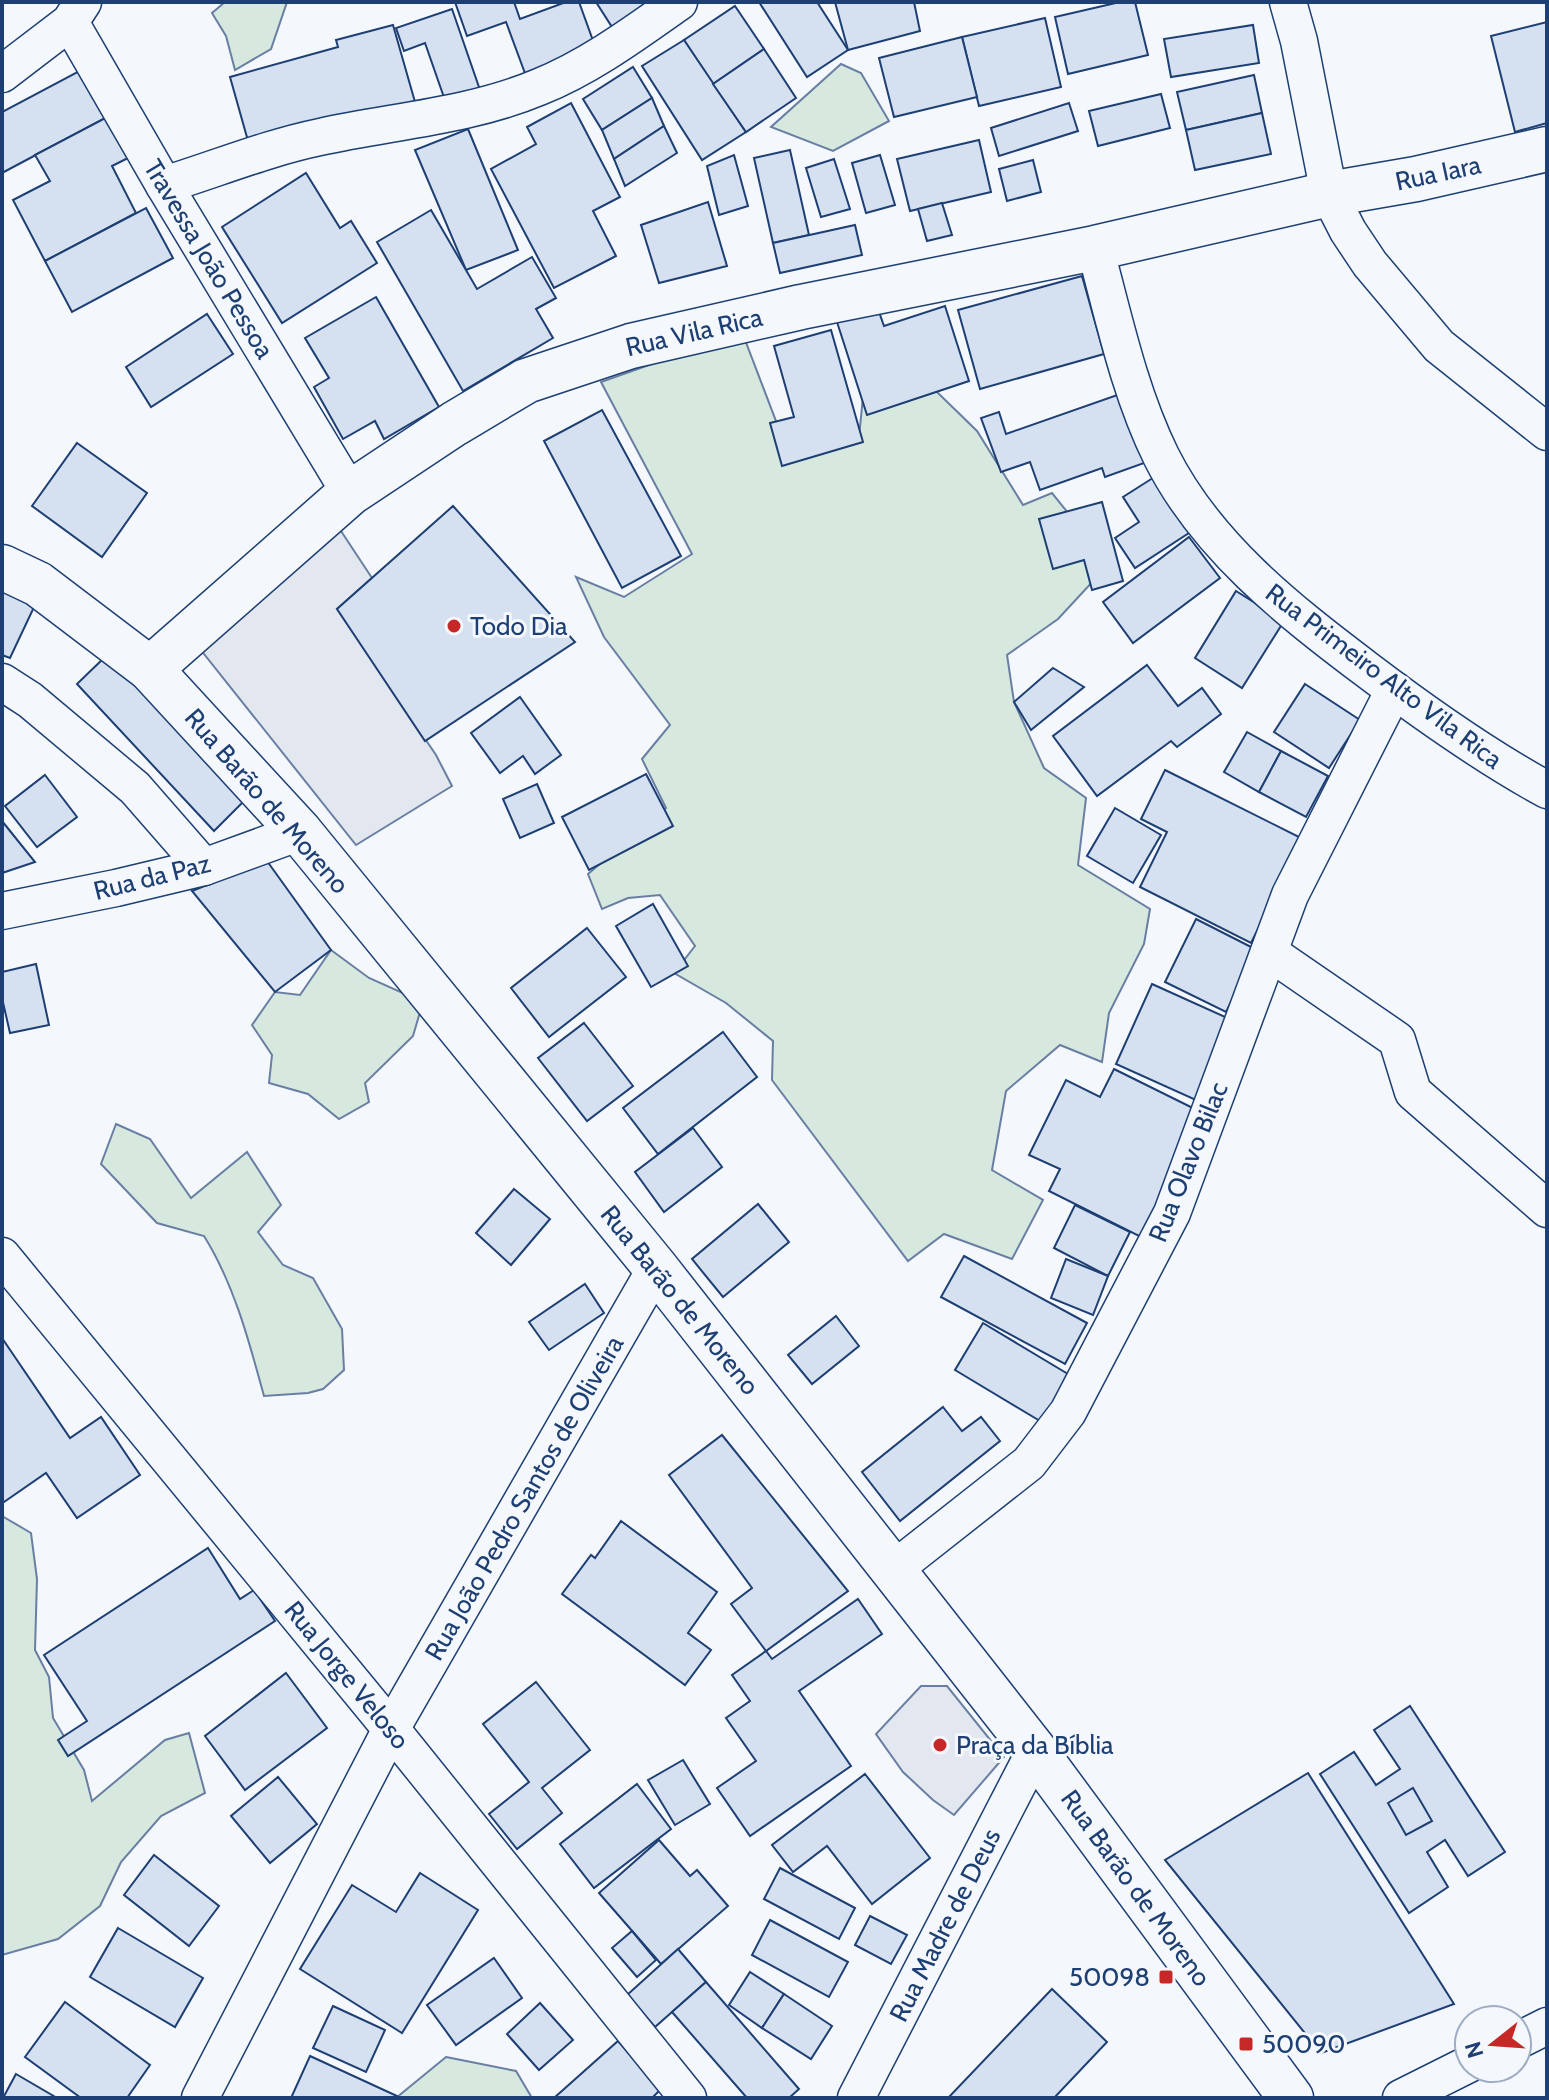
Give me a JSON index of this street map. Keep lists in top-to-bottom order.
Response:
{
  "streets": {
    "street": [
      "Rua Iara",
      "Travessa João Pessoa",
      "Rua Vila Rica",
      "Rua Primeiro Alto Vila Rica",
      "Rua Barão de Moreno",
      "Rua da Paz",
      "Rua Olavo Bilac",
      "Rua João Pedro Santos de Oliveira",
      "Rua Jorge Veloso",
      "Rua Madre de Deus"
    ]
  },
  "crossings": [
    ["Rua Iara", "Rua Vila Rica"],
    ["Travessa João Pessoa", "Rua Vila Rica"],
    ["Rua Vila Rica", "Rua Primeiro Alto Vila Rica"],
    ["Rua Vila Rica", "Rua Barão de Moreno"],
    ["Rua Primeiro Alto Vila Rica", "Rua Olavo Bilac"],
    ["Rua Barão de Moreno", "Rua da Paz"],
    ["Rua Barão de Moreno", "Rua Olavo Bilac"],
    ["Rua Barão de Moreno", "Rua João Pedro Santos de Oliveira"],
    ["Rua Barão de Moreno", "Rua Madre de Deus"],
    ["Rua João Pedro Santos de Oliveira", "Rua Jorge Veloso"]
  ],
  "places": {
    "other": ["Todo Dia", "Praça da Bíblia"],
    "transit": ["50098", "50090"]
  },
  "north": "left"
}
